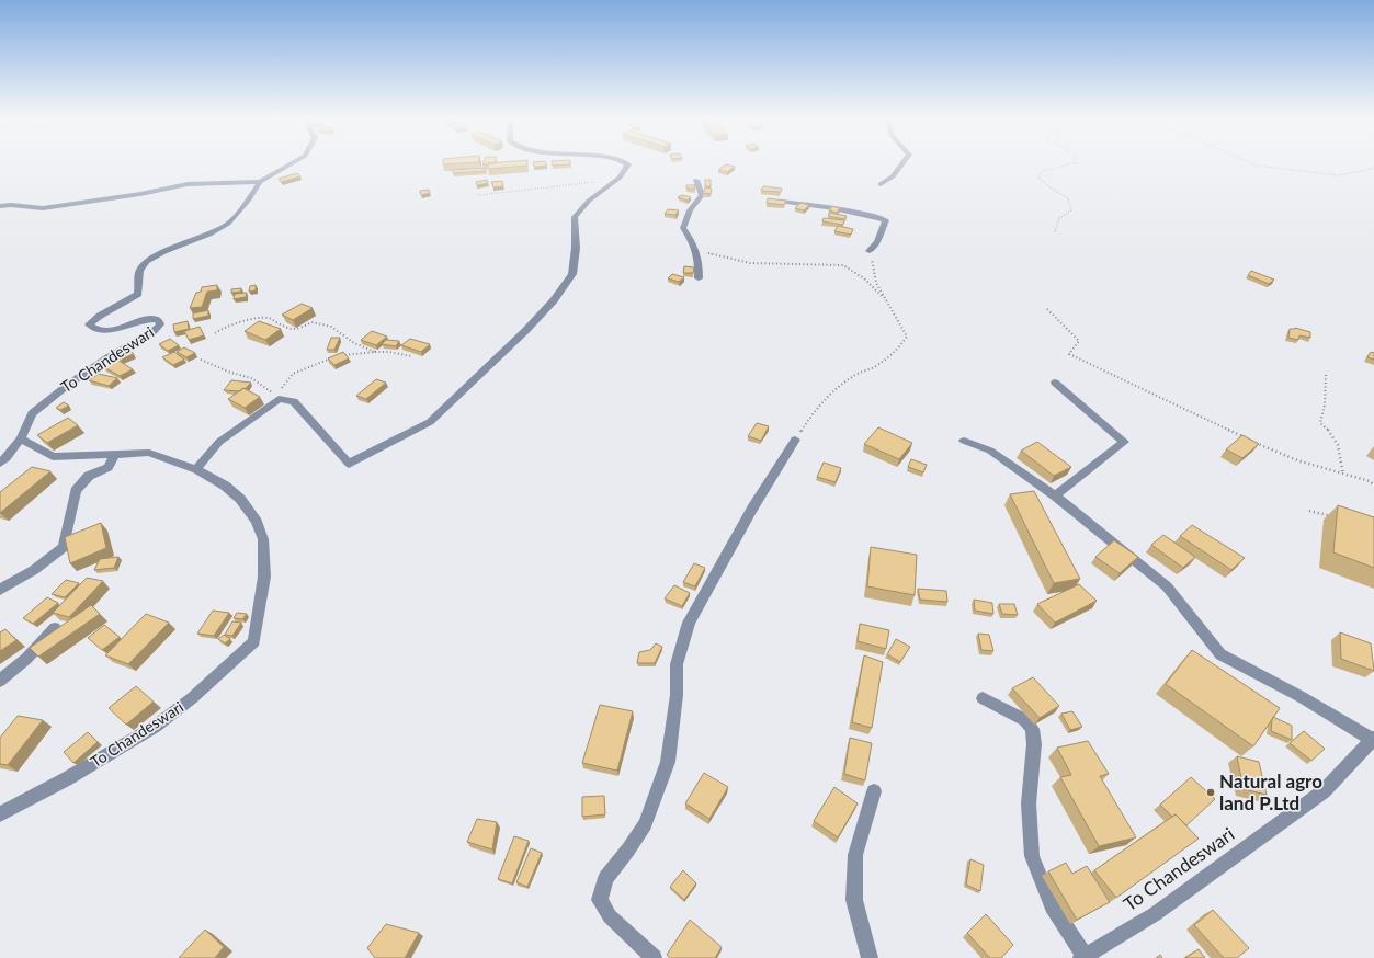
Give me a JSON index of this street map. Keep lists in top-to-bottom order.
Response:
{
  "streets": {
    "street": ["To Chandeswari"]
  },
  "places": ["Natural agro land P.Ltd"]
}
